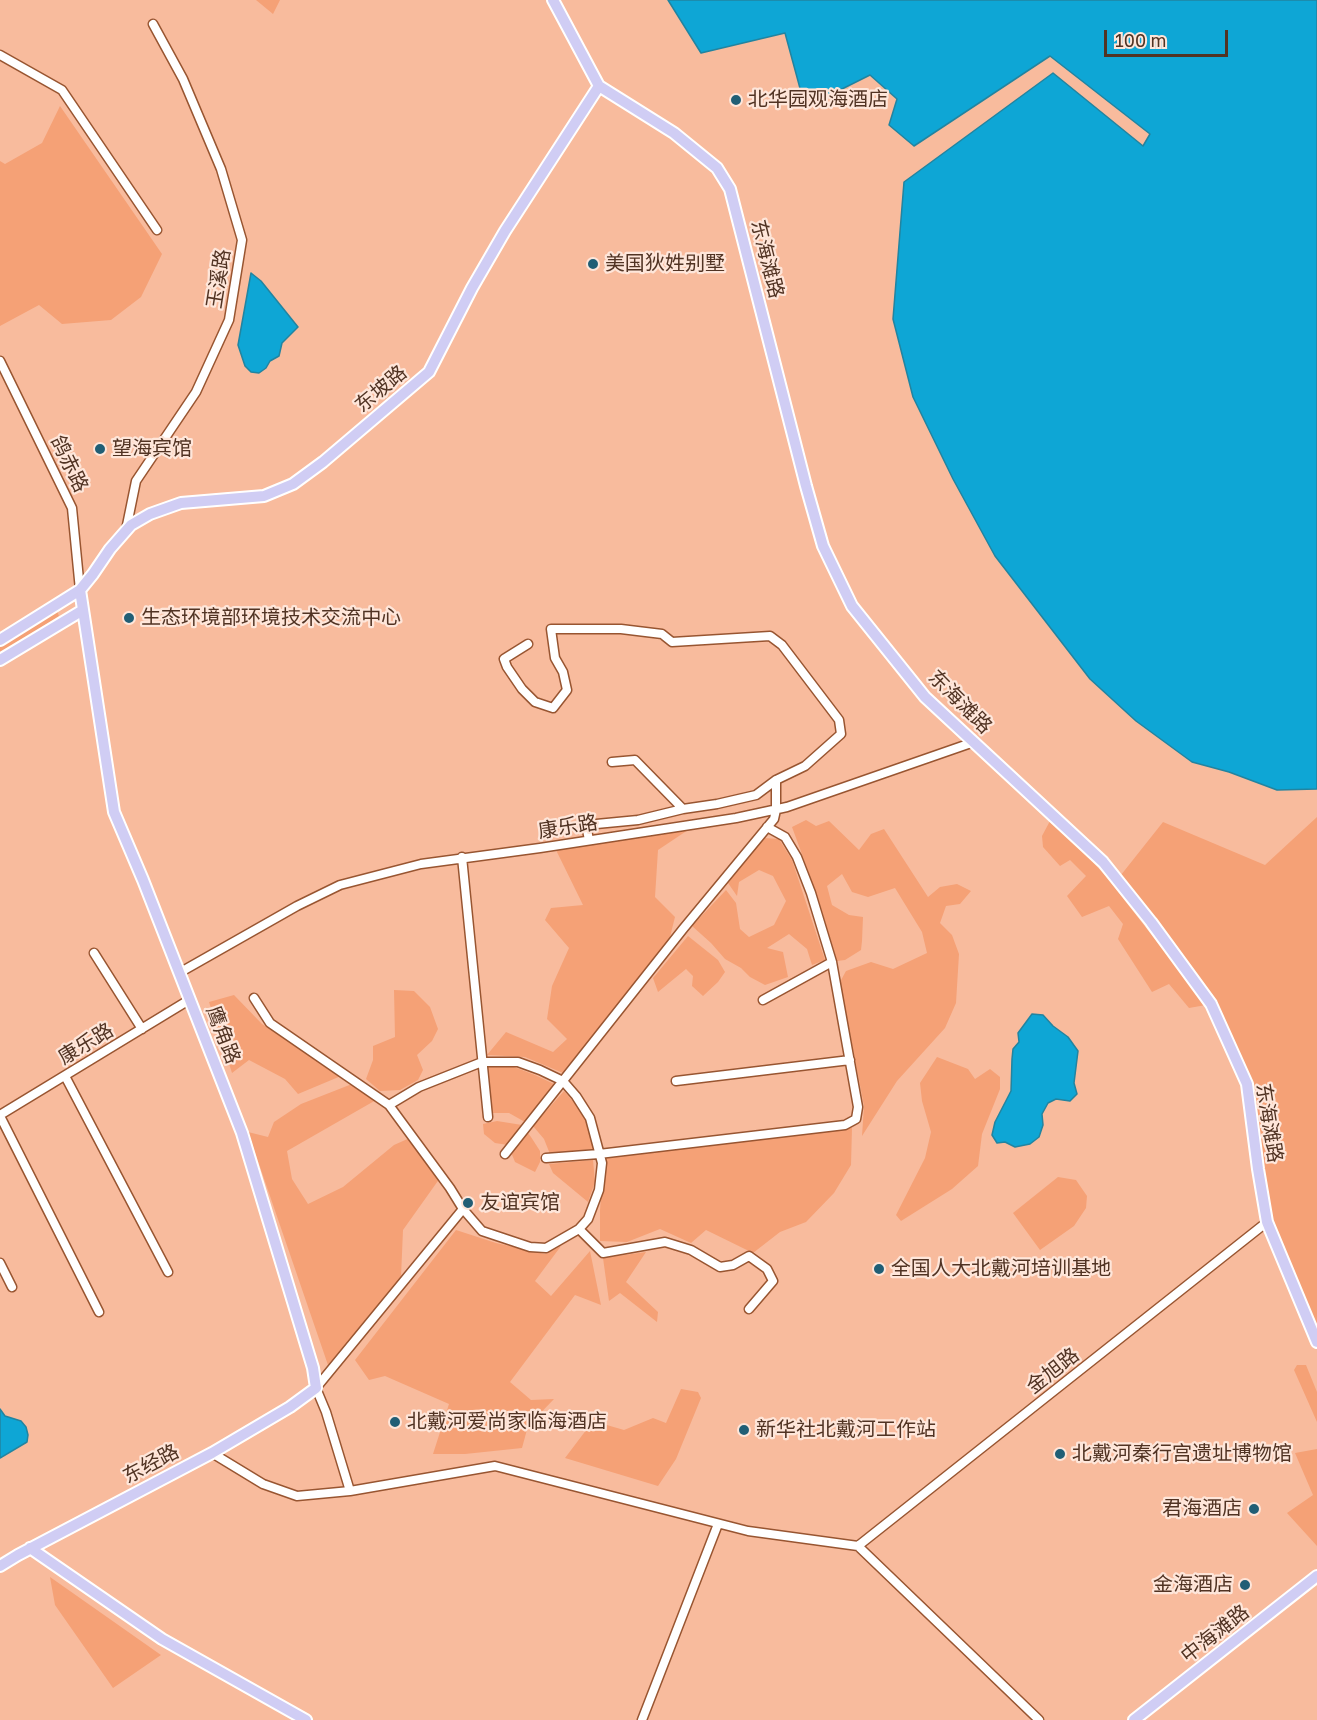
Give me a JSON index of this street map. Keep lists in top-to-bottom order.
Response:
{
  "streets": {
    "main road": [
      "东海滩路",
      "东坡路",
      "鹰角路",
      "东经路",
      "中海滩路"
    ],
    "street": [
      "玉溪路",
      "鸽赤路",
      "康乐路",
      "金旭路"
    ]
  },
  "crossings": [
    ["东海滩路", "东坡路"],
    ["东海滩路", "康乐路"],
    ["东海滩路", "金旭路"],
    ["玉溪路", "东坡路"],
    ["东坡路", "鸽赤路"],
    ["东坡路", "鹰角路"],
    ["鸽赤路", "鹰角路"],
    ["康乐路", "鹰角路"],
    ["鹰角路", "东经路"]
  ],
  "places": [
    "北华园观海酒店",
    "美国狄姓别墅",
    "望海宾馆",
    "生态环境部环境技术交流中心",
    "友谊宾馆",
    "全国人大北戴河培训基地",
    "北戴河爱尚家临海酒店",
    "新华社北戴河工作站",
    "北戴河秦行宫遗址博物馆",
    "君海酒店",
    "金海酒店"
  ],
  "scale_bar": "100 m"
}
